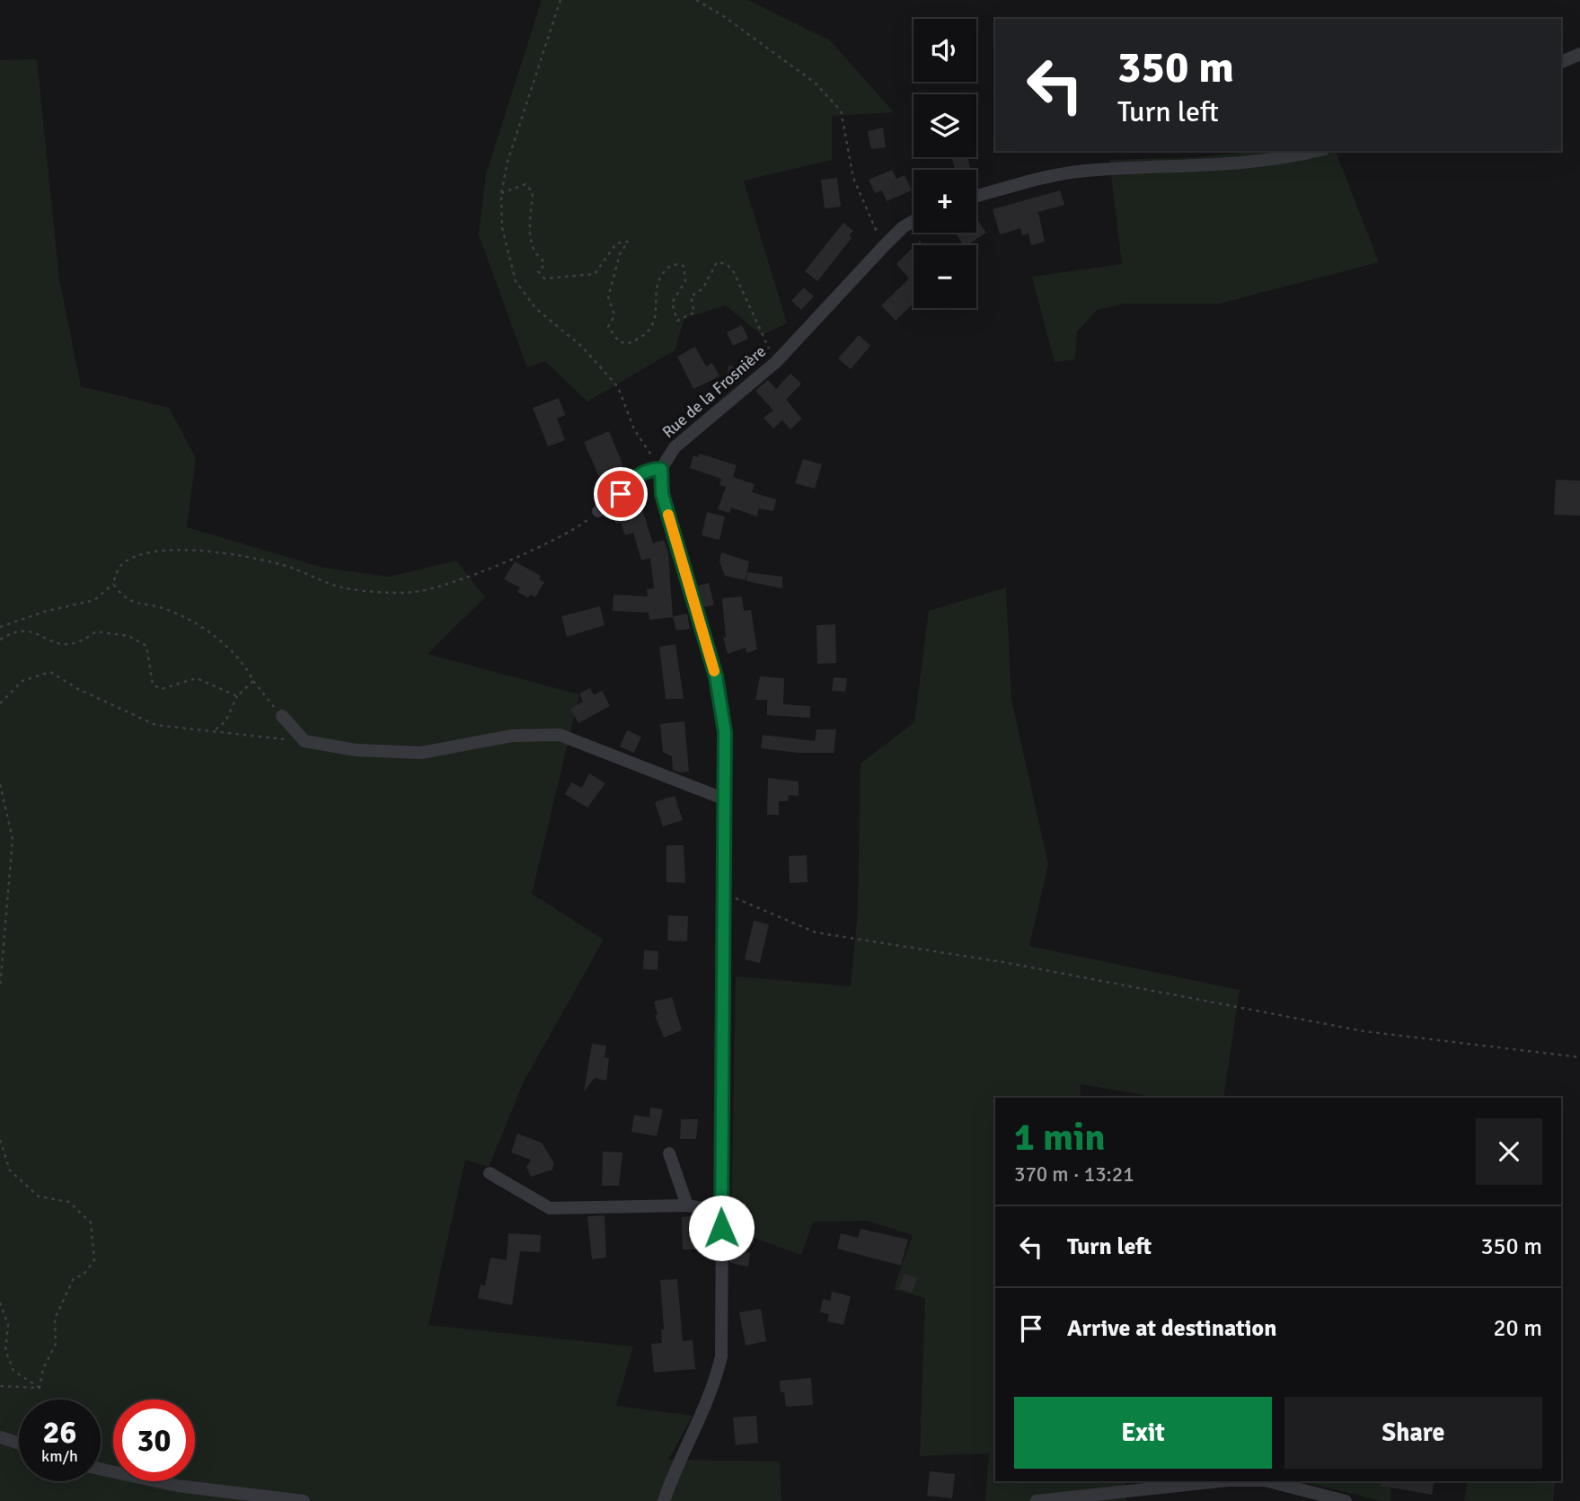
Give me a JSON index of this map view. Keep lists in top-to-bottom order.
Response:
{
  "streets": {
    "street": ["Rue de la Frosnière"]
  },
  "page": {
    "map_buttons": ["+", "−"],
    "turn": ["350 m", "Turn left"],
    "heading": ["1 min", "370 m · 13:21"],
    "list": [
      {
        "name": "Turn left",
        "value": "350 m"
      },
      {
        "name": "Arrive at destination",
        "value": "20 m"
      }
    ],
    "buttons": ["Exit", "Share"],
    "speed": "26 km/h",
    "limit": "30"
  }
}
